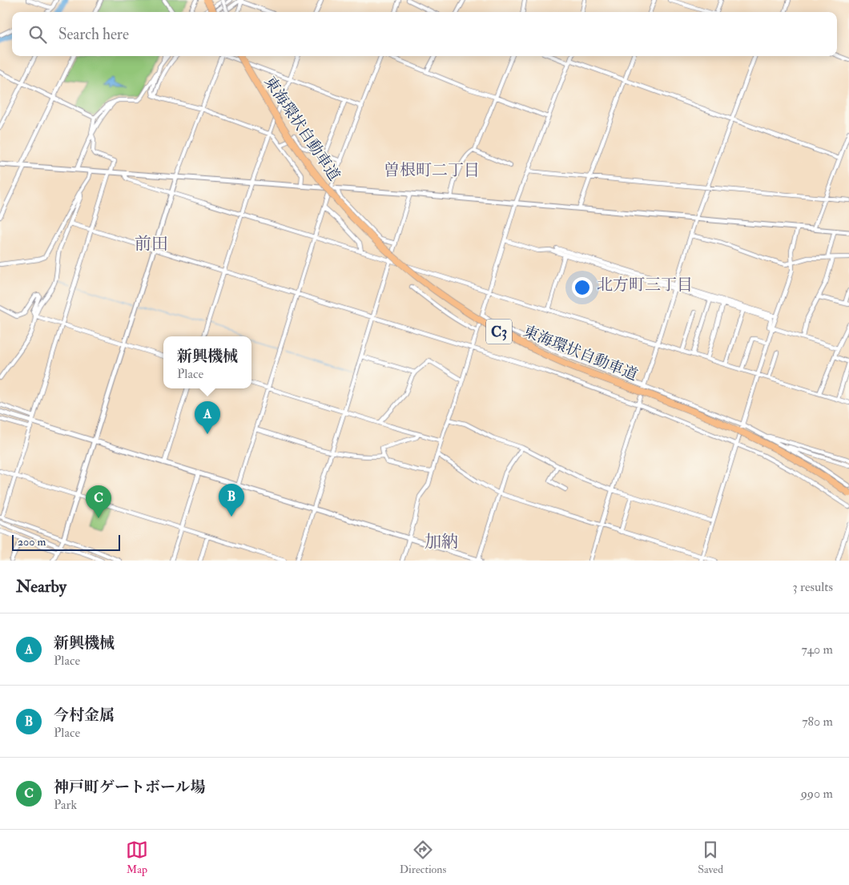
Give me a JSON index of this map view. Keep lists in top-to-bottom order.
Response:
{
  "streets": {
    "highway": ["東海環状自動車道", "C3"]
  },
  "districts": [
    "曽根町二丁目",
    "前田",
    "北方町三丁目",
    "加納"
  ],
  "scale_bar": "200 m",
  "page": {
    "search": "Search here",
    "popup": ["新興機械", "Place"],
    "pins": ["A", "B", "C"],
    "scale": "200 m",
    "heading": ["Nearby", "3 results"],
    "list": [
      {
        "mark": "A",
        "name": "新興機械",
        "note": "Place",
        "value": "740 m"
      },
      {
        "mark": "B",
        "name": "今村金属",
        "note": "Place",
        "value": "780 m"
      },
      {
        "mark": "C",
        "name": "神戸町ゲートボール場",
        "note": "Park",
        "value": "990 m"
      }
    ],
    "nav": ["Map", "Directions", "Saved"]
  }
}
